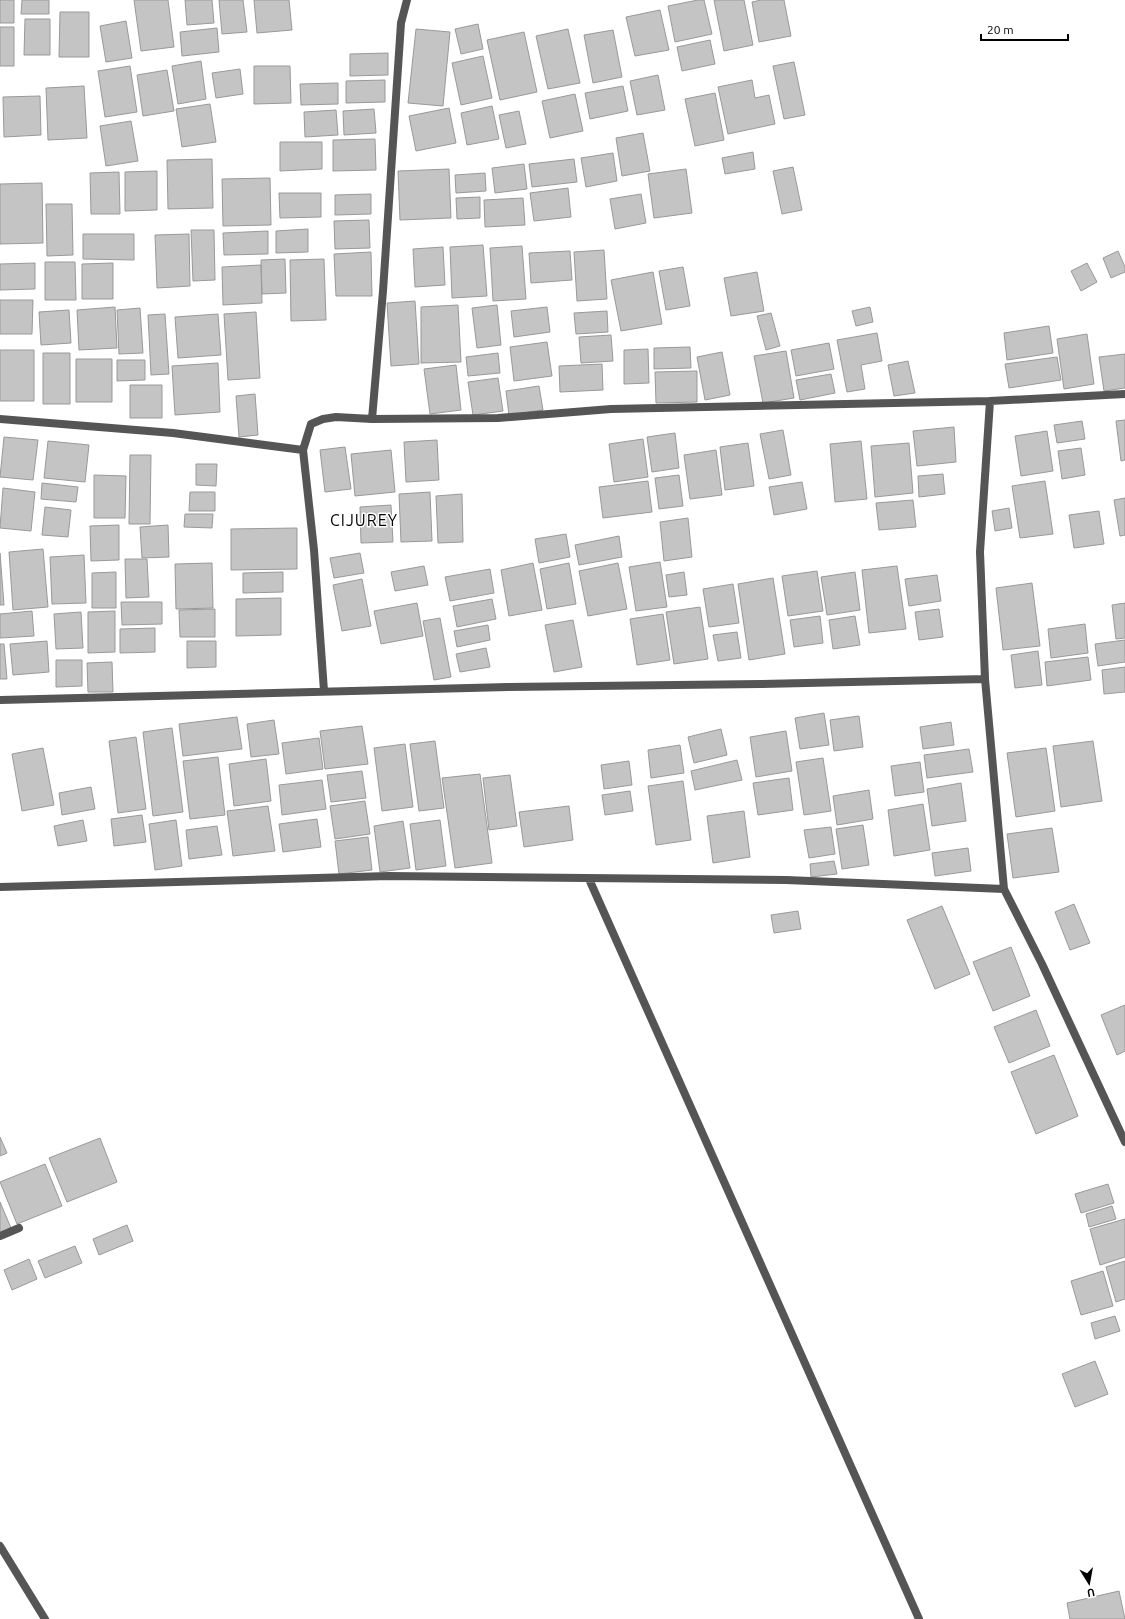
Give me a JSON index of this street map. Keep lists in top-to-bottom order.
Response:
{
  "districts": ["CIJUREY"],
  "scale_bar": "20 m",
  "north": "bottom"
}
